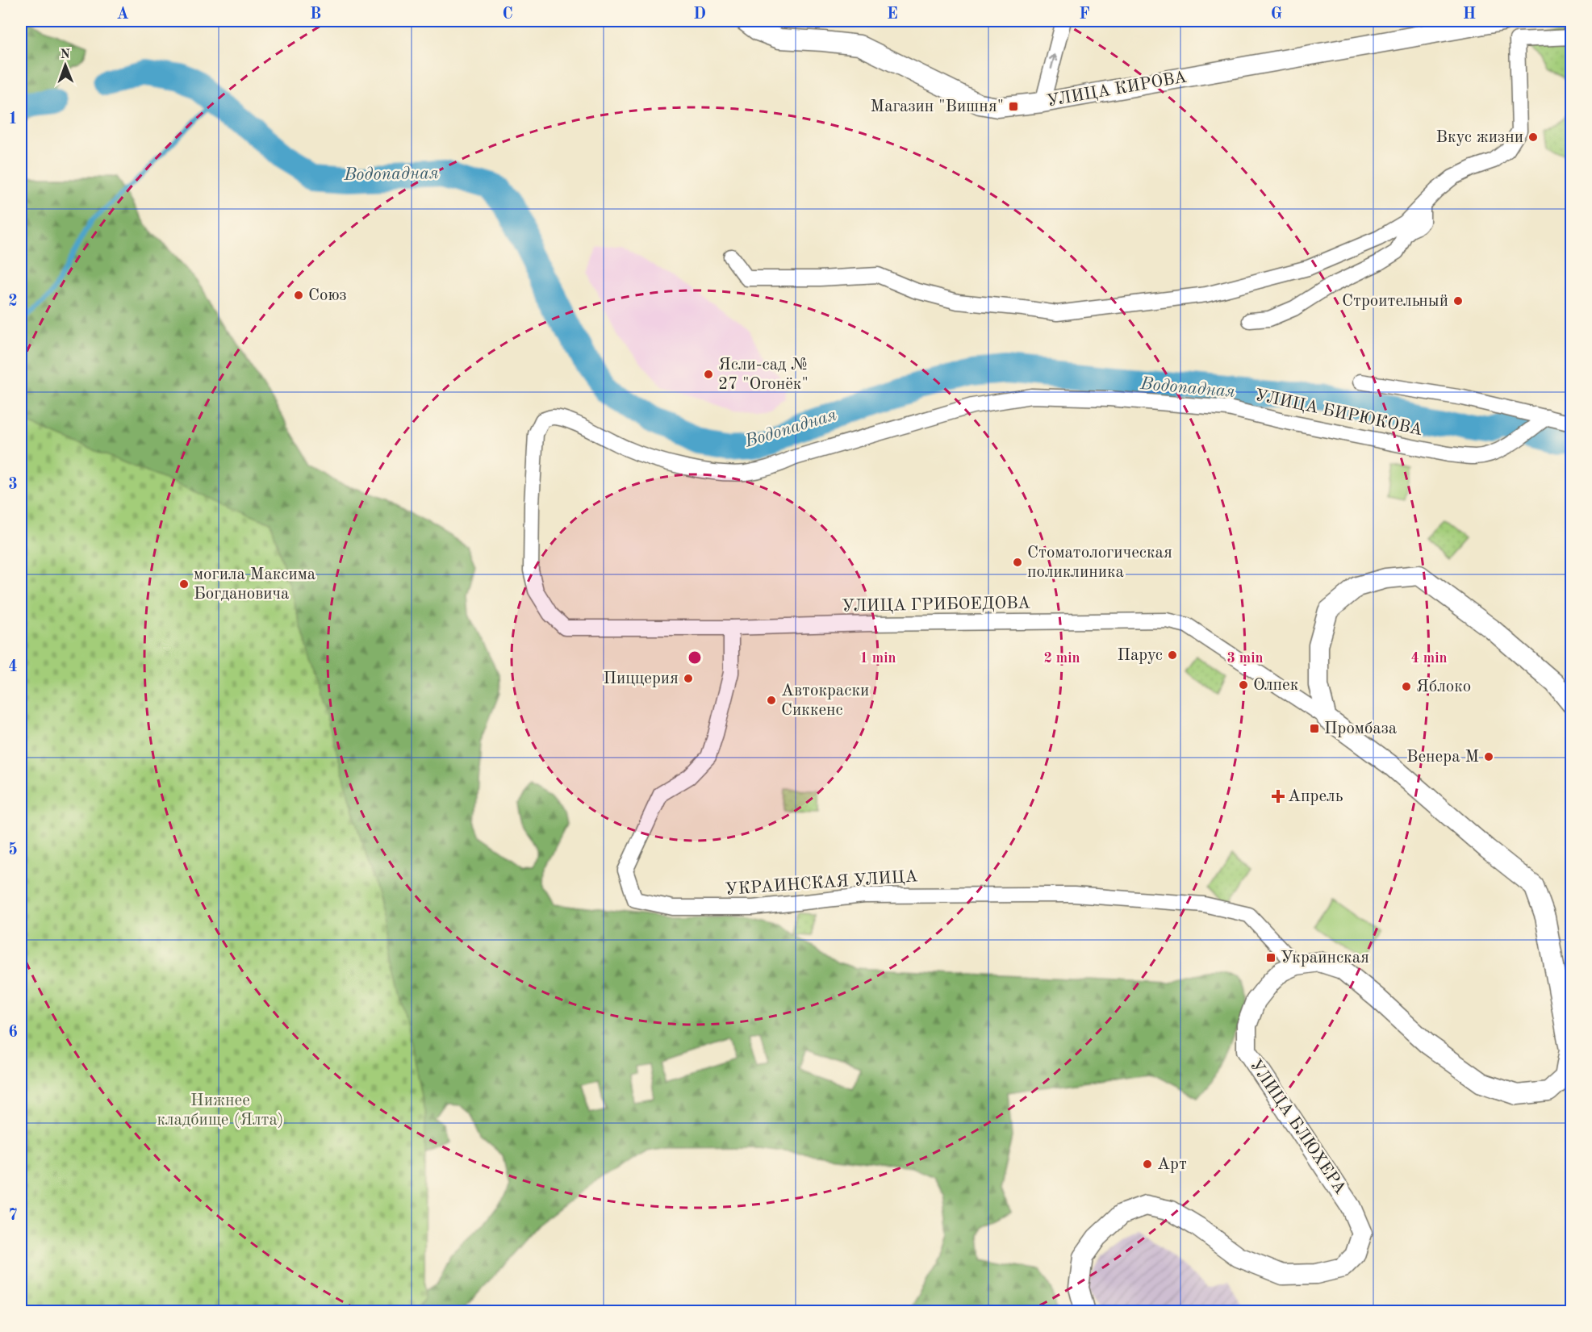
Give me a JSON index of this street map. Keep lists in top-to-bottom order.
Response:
{
  "streets": {
    "main road": ["УЛИЦА КИРОВА", "УЛИЦА БЛЮХЕРА"],
    "street": ["УЛИЦА БИРЮКОВА", "УЛИЦА ГРИБОЕДОВА", "УКРАИНСКАЯ УЛИЦА"]
  },
  "crossings": [
    ["УЛИЦА БИРЮКОВА", "УЛИЦА ГРИБОЕДОВА"],
    ["УЛИЦА ГРИБОЕДОВА", "УКРАИНСКАЯ УЛИЦА"],
    ["УЛИЦА ГРИБОЕДОВА", "УЛИЦА БЛЮХЕРА"],
    ["УКРАИНСКАЯ УЛИЦА", "УЛИЦА БЛЮХЕРА"]
  ],
  "water": ["Водопадная"],
  "parks": ["Нижнее кладбище (Ялта)"],
  "places": {
    "transit": ["Магазин \"Вишня\"", "Промбаза", "Украинская"],
    "other": [
      "Вкус жизни",
      "Союз",
      "Строительный",
      "Ясли-сад № 27 \"Огонёк\"",
      "Стоматологическая поликлиника",
      "могила Максима Богдановича",
      "Парус",
      "Пиццерия",
      "Олпек",
      "Яблоко",
      "Автокраски Сиккенс",
      "Венера М",
      "Арт"
    ],
    "health": ["Апрель"]
  },
  "north": "top",
  "grid": {
    "columns": [
      "A",
      "B",
      "C",
      "D",
      "E",
      "F",
      "G",
      "H"
    ],
    "rows": [
      "1",
      "2",
      "3",
      "4",
      "5",
      "6",
      "7"
    ]
  },
  "rings": [
    "1 min",
    "2 min",
    "3 min",
    "4 min"
  ]
}
